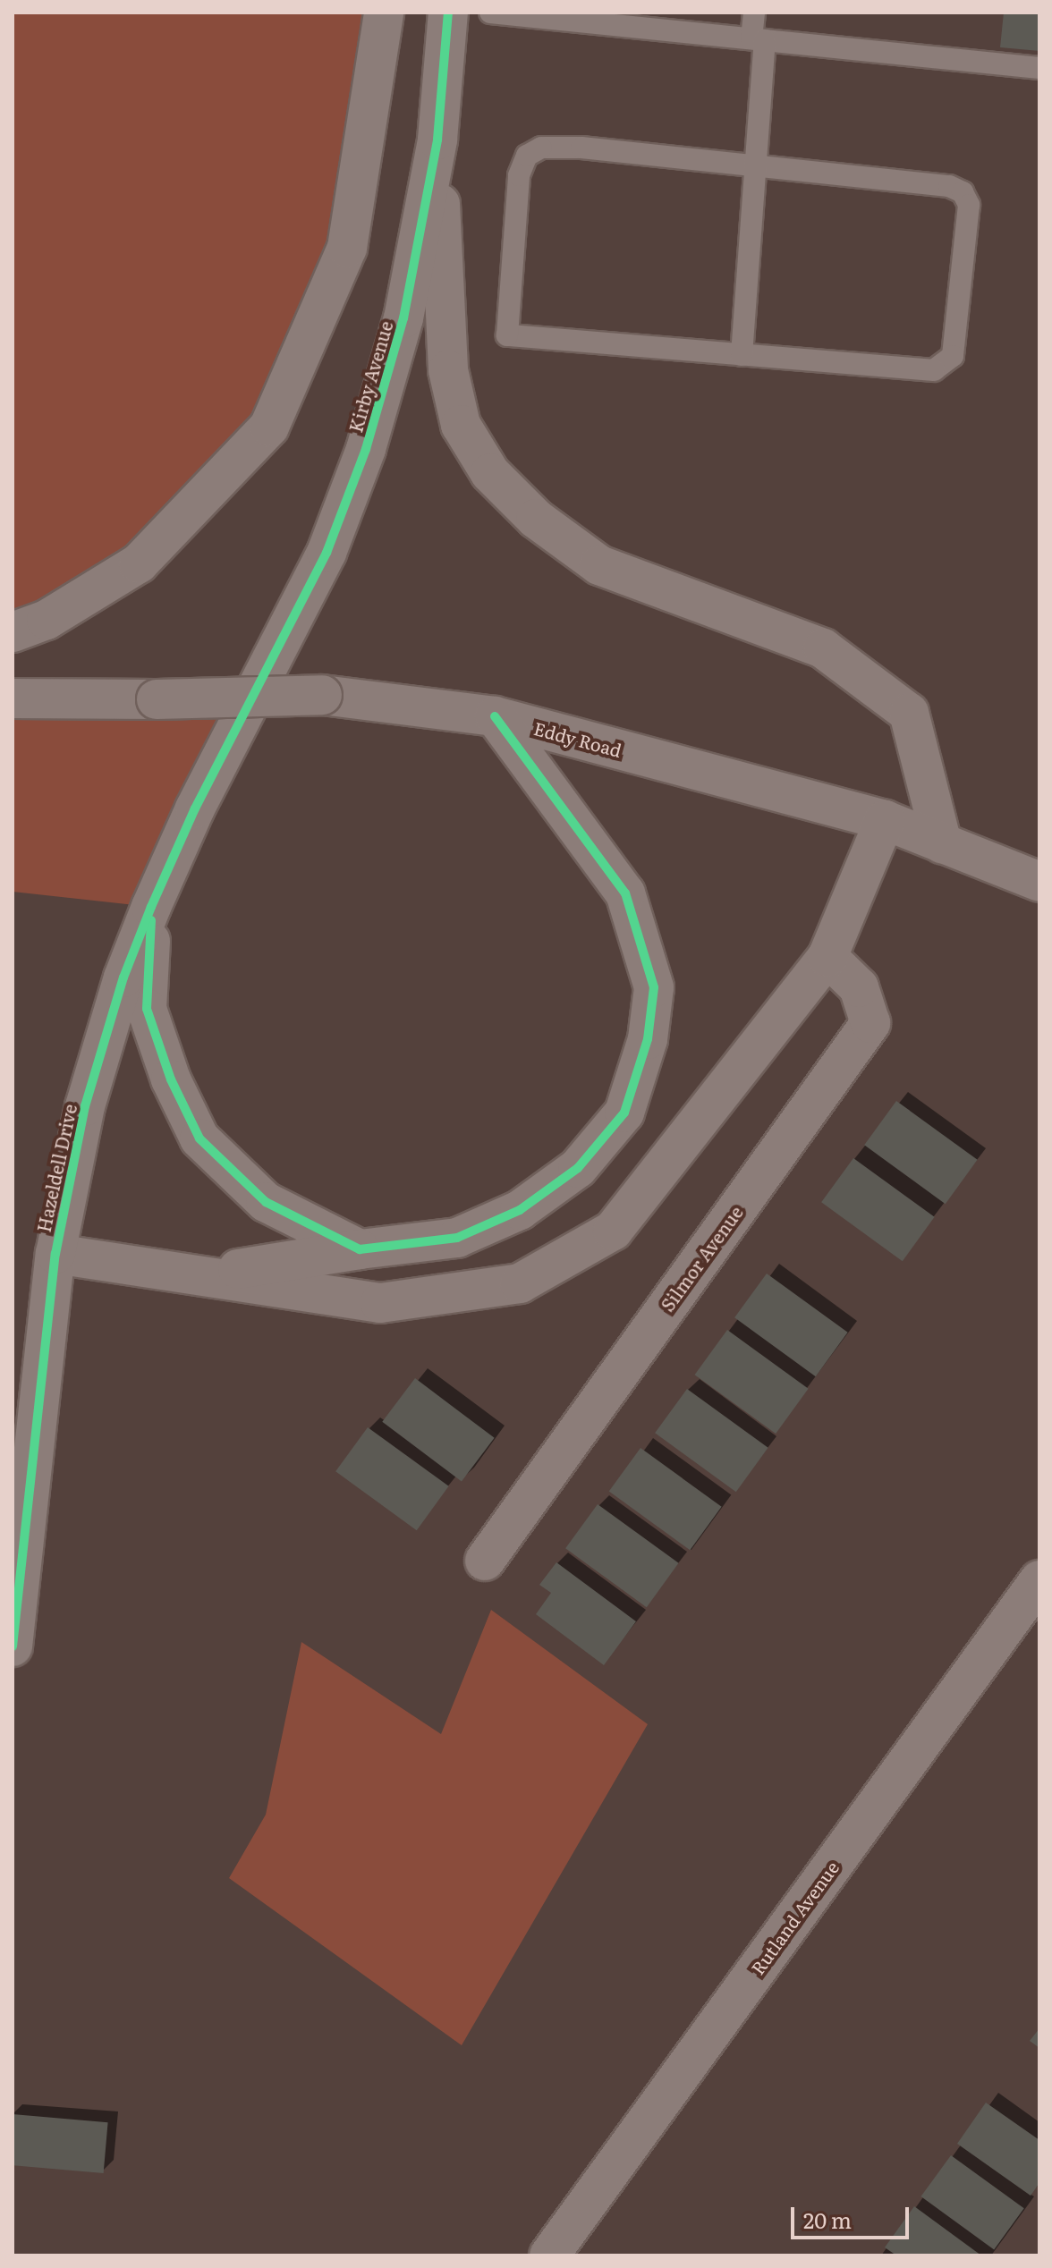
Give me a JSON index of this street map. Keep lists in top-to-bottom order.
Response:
{
  "streets": {
    "street": [
      "Kirby Avenue",
      "Eddy Road",
      "Hazeldell Drive",
      "Silmor Avenue",
      "Rutland Avenue"
    ]
  },
  "crossings": [
    ["Kirby Avenue", "Hazeldell Drive"]
  ],
  "scale_bar": "20 m"
}
